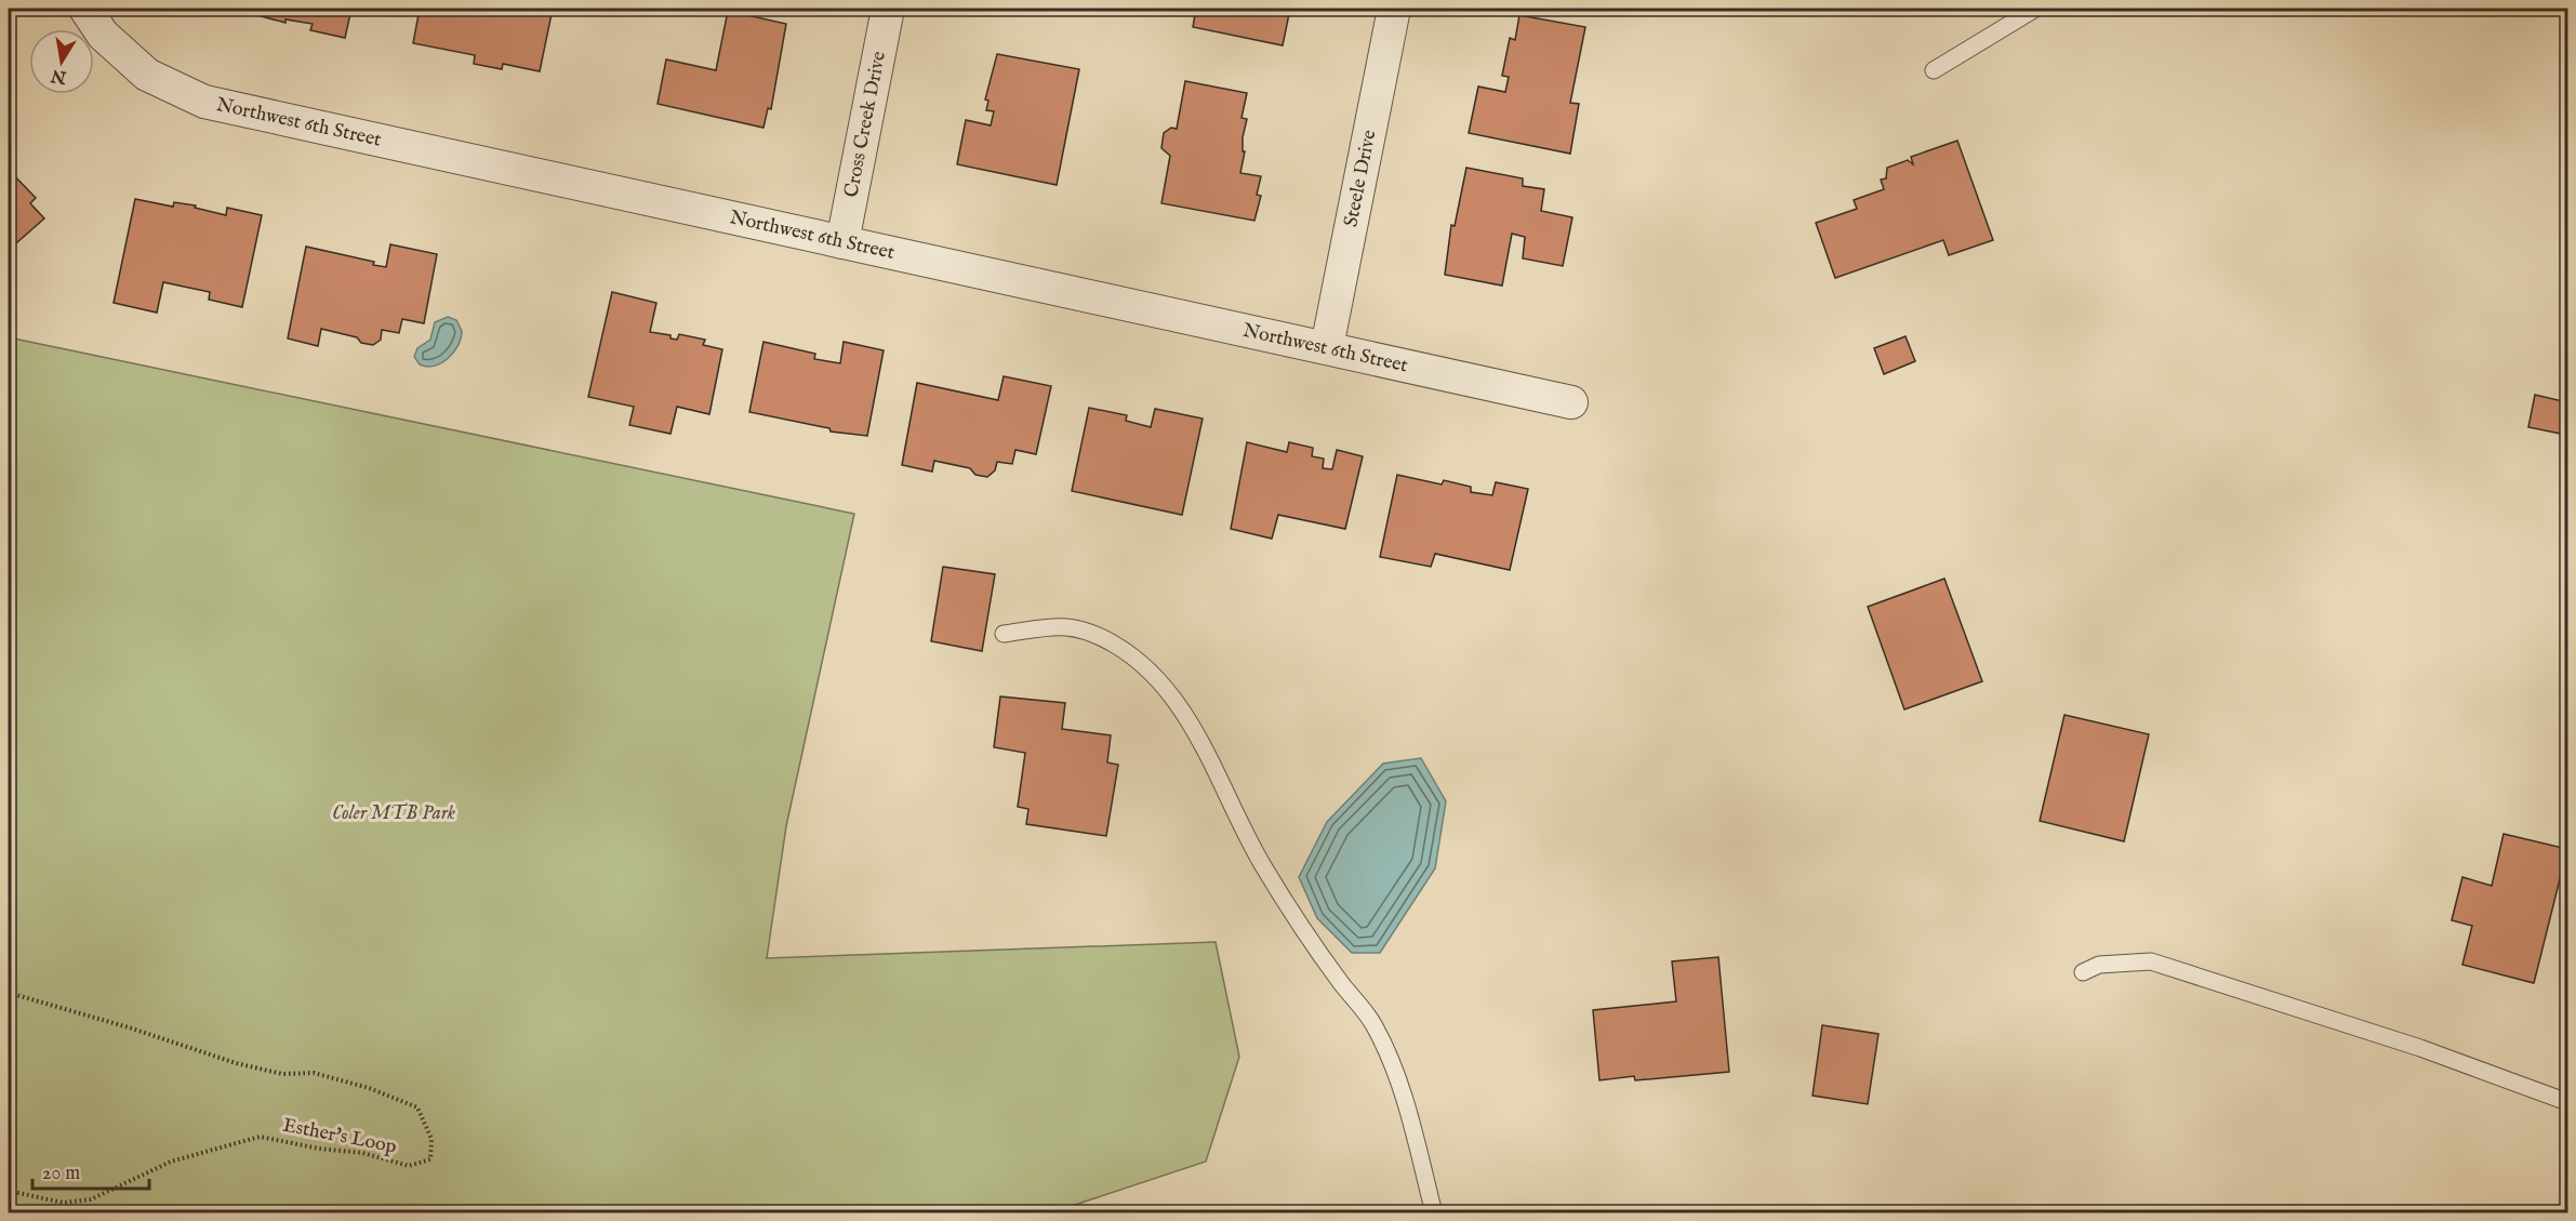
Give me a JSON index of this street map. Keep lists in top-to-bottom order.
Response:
{
  "streets": {
    "street": ["Northwest 6th Street", "Cross Creek Drive", "Steele Drive"],
    "path": ["Esther's Loop"]
  },
  "crossings": [
    ["Northwest 6th Street", "Cross Creek Drive"],
    ["Northwest 6th Street", "Steele Drive"]
  ],
  "parks": ["Coler MTB Park"],
  "scale_bar": "20 m",
  "north": "bottom"
}
